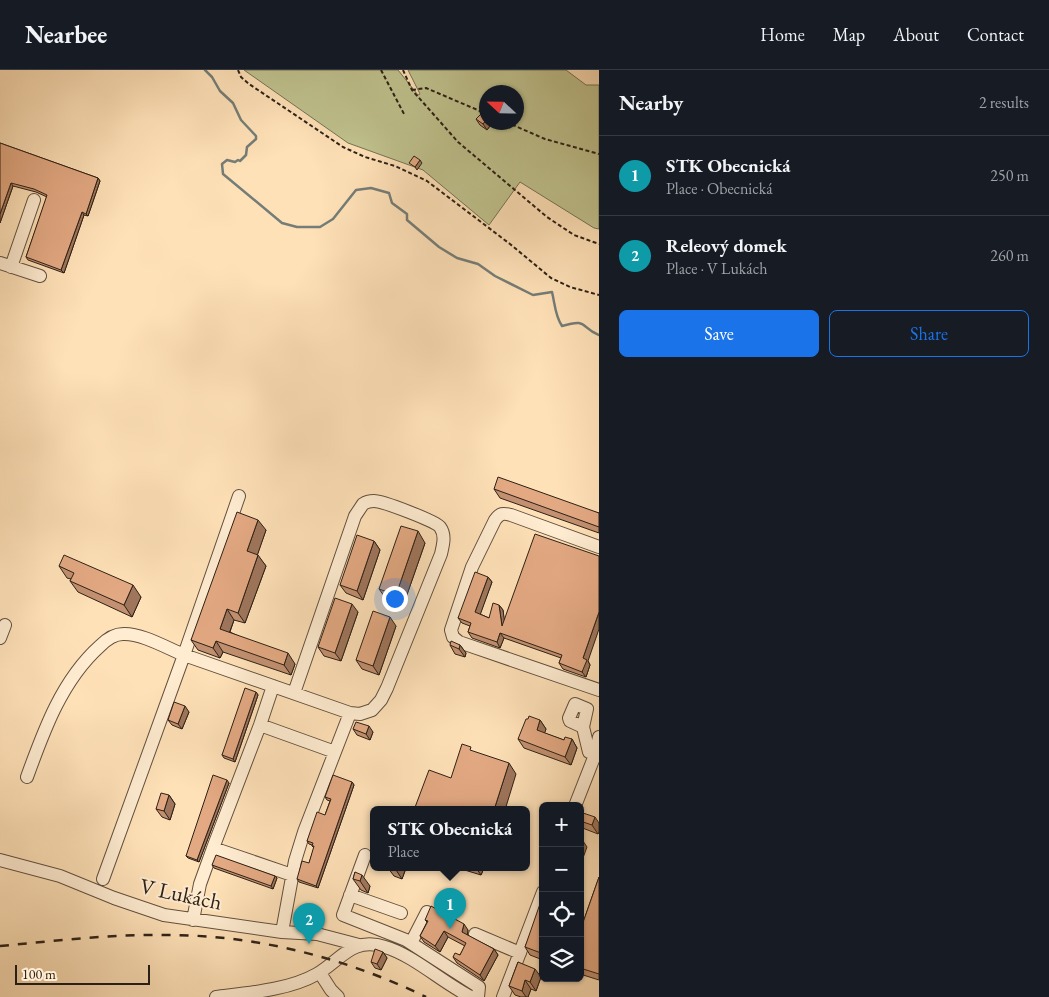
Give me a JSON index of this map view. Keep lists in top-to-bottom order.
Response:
{
  "streets": {
    "street": ["V Lukách"]
  },
  "scale_bar": "100 m",
  "north": "left",
  "page": {
    "header": "Nearbee",
    "nav": [
      "Home",
      "Map",
      "About",
      "Contact"
    ],
    "heading": ["Nearby", "2 results"],
    "list": [
      {
        "mark": "1",
        "name": "STK Obecnická",
        "note": "Place · Obecnická",
        "value": "250 m"
      },
      {
        "mark": "2",
        "name": "Releový domek",
        "note": "Place · V Lukách",
        "value": "260 m"
      }
    ],
    "buttons": ["Save", "Share"],
    "map_buttons": ["+", "−"],
    "popup": ["STK Obecnická", "Place"],
    "pins": ["1", "2"],
    "scale": "100 m"
  }
}
